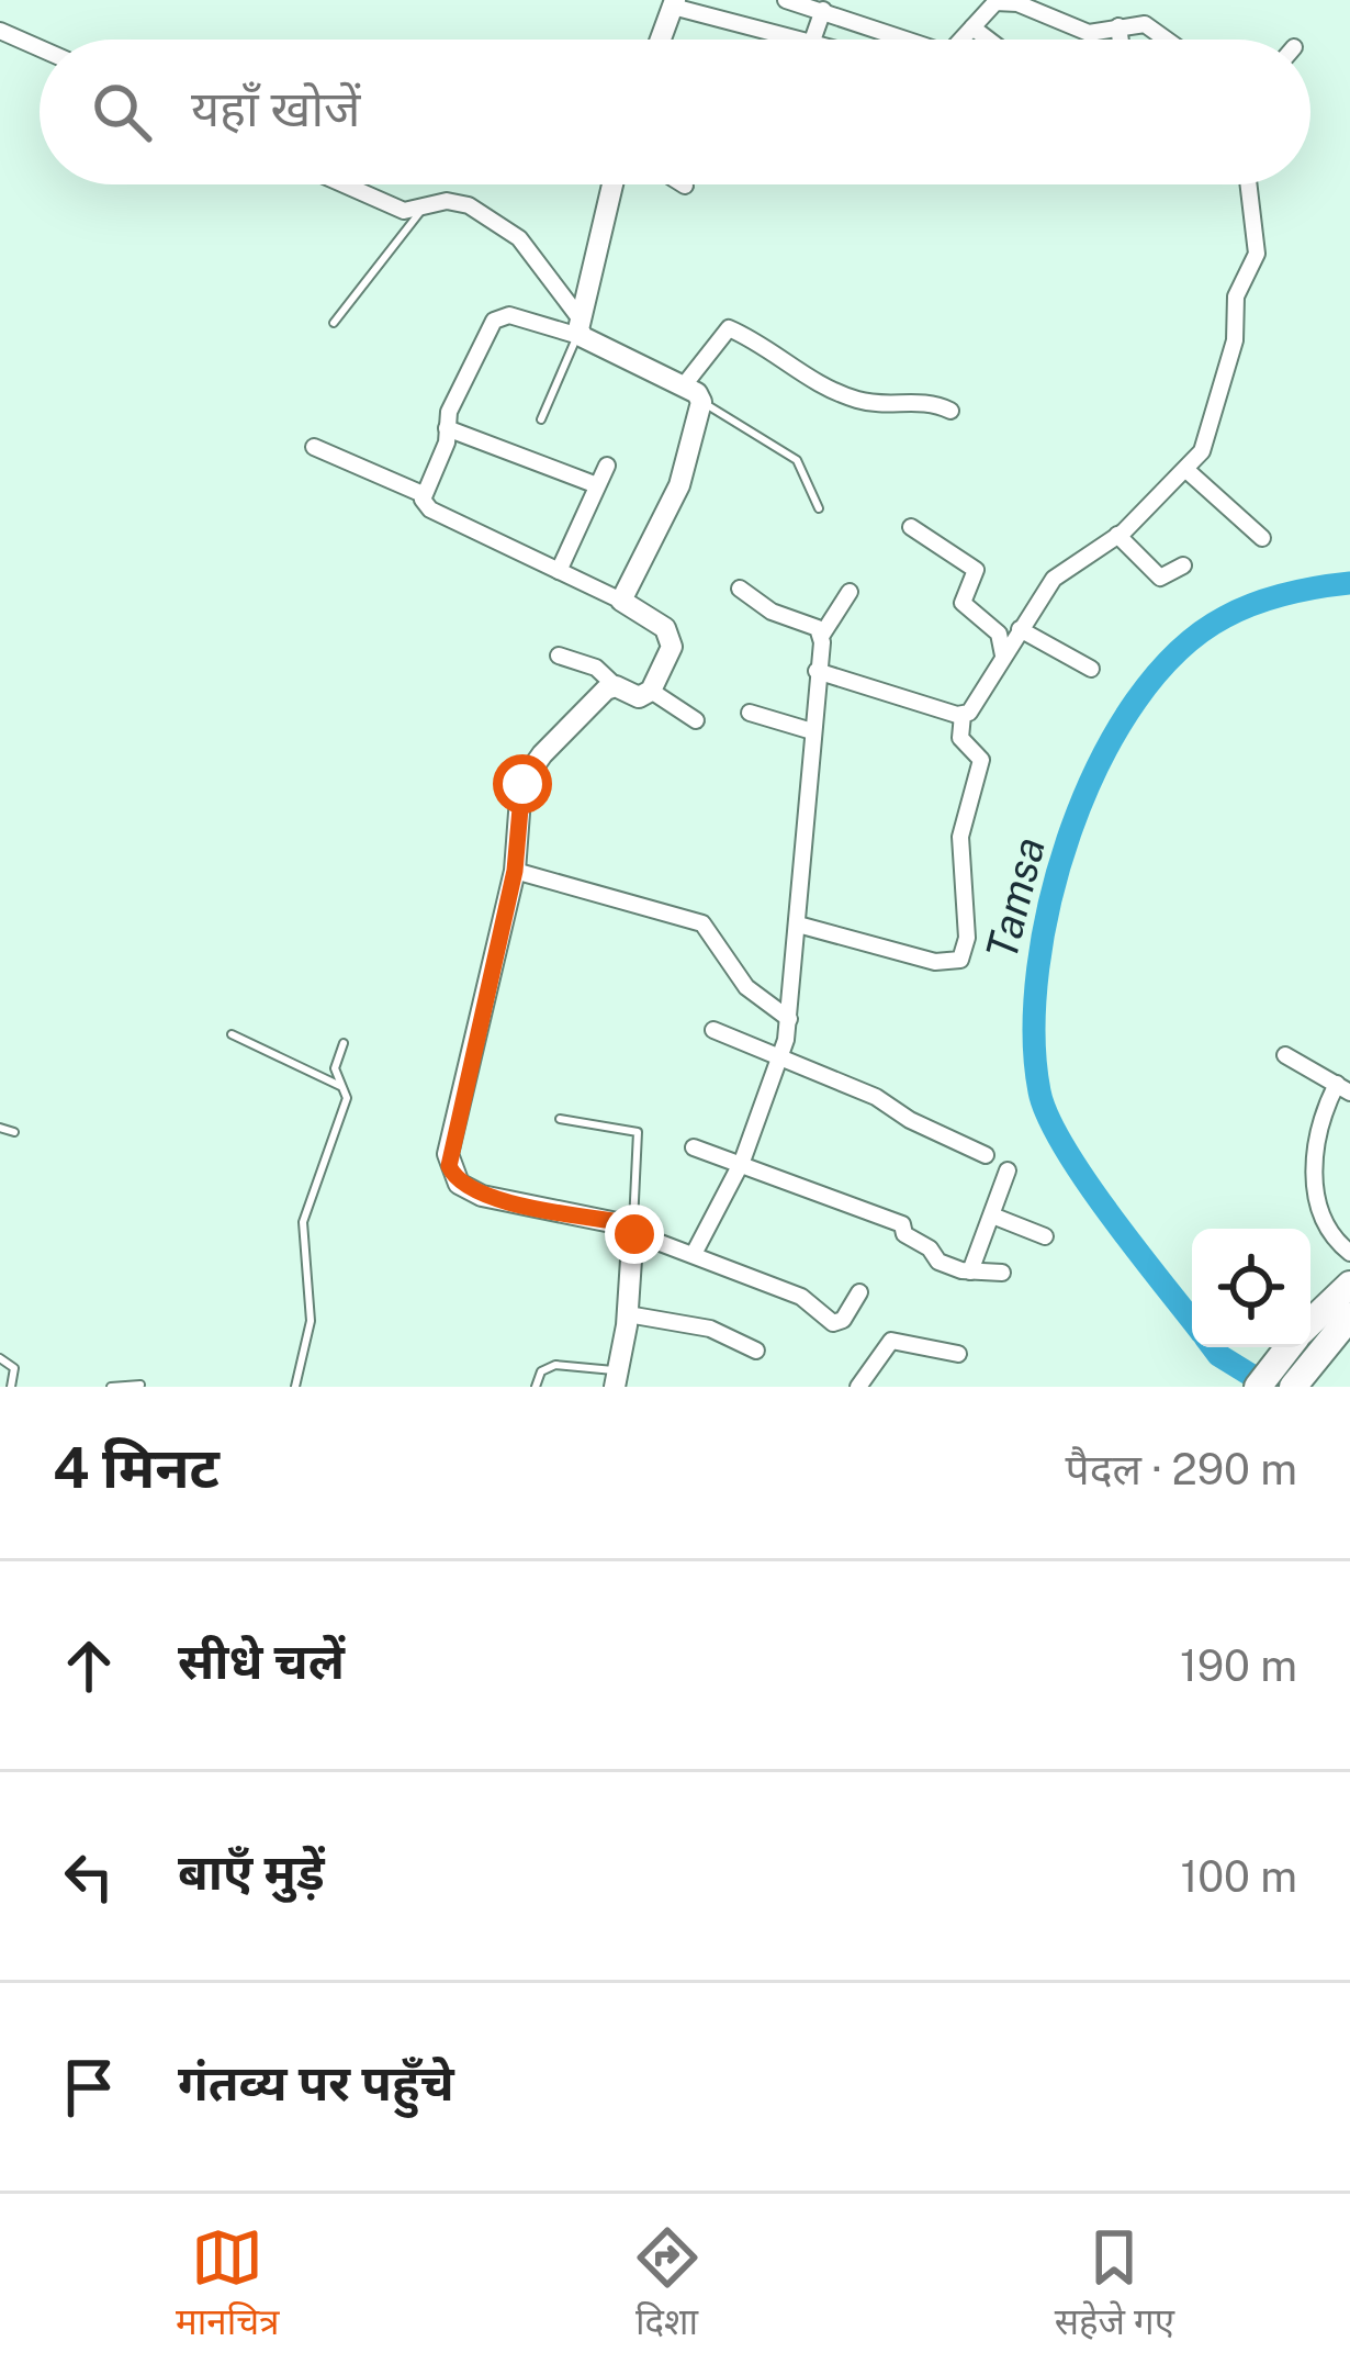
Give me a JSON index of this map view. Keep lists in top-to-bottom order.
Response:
{
  "water": ["Tamsa"],
  "page": {
    "search": "यहाँ खोजें",
    "heading": ["4 मिनट", "पैदल · 290 m"],
    "list": [
      ["सीधे चलें", "190 m"],
      ["बाएँ मुड़ें", "100 m"],
      "गंतव्य पर पहुँचे"
    ],
    "nav": ["मानचित्र", "दिशा", "सहेजे गए"]
  }
}
